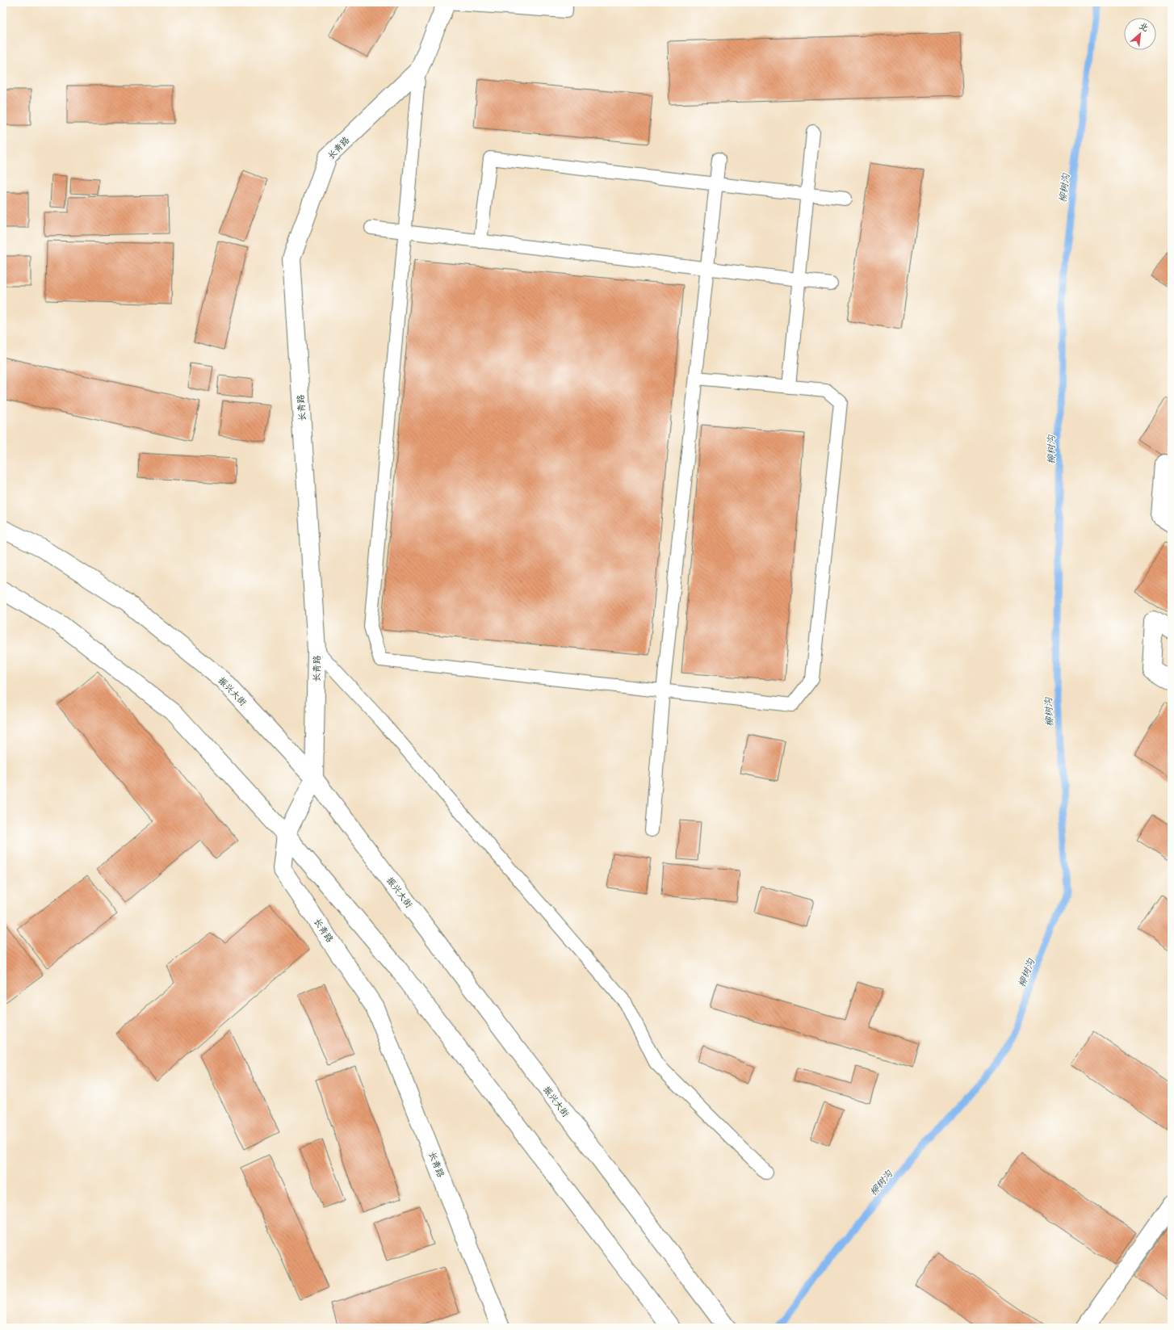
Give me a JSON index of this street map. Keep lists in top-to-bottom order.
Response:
{
  "streets": {
    "street": ["长青路", "振兴大街"]
  },
  "crossings": [
    ["长青路", "振兴大街"]
  ],
  "water": ["柳树沟"],
  "north": "top right"
}
